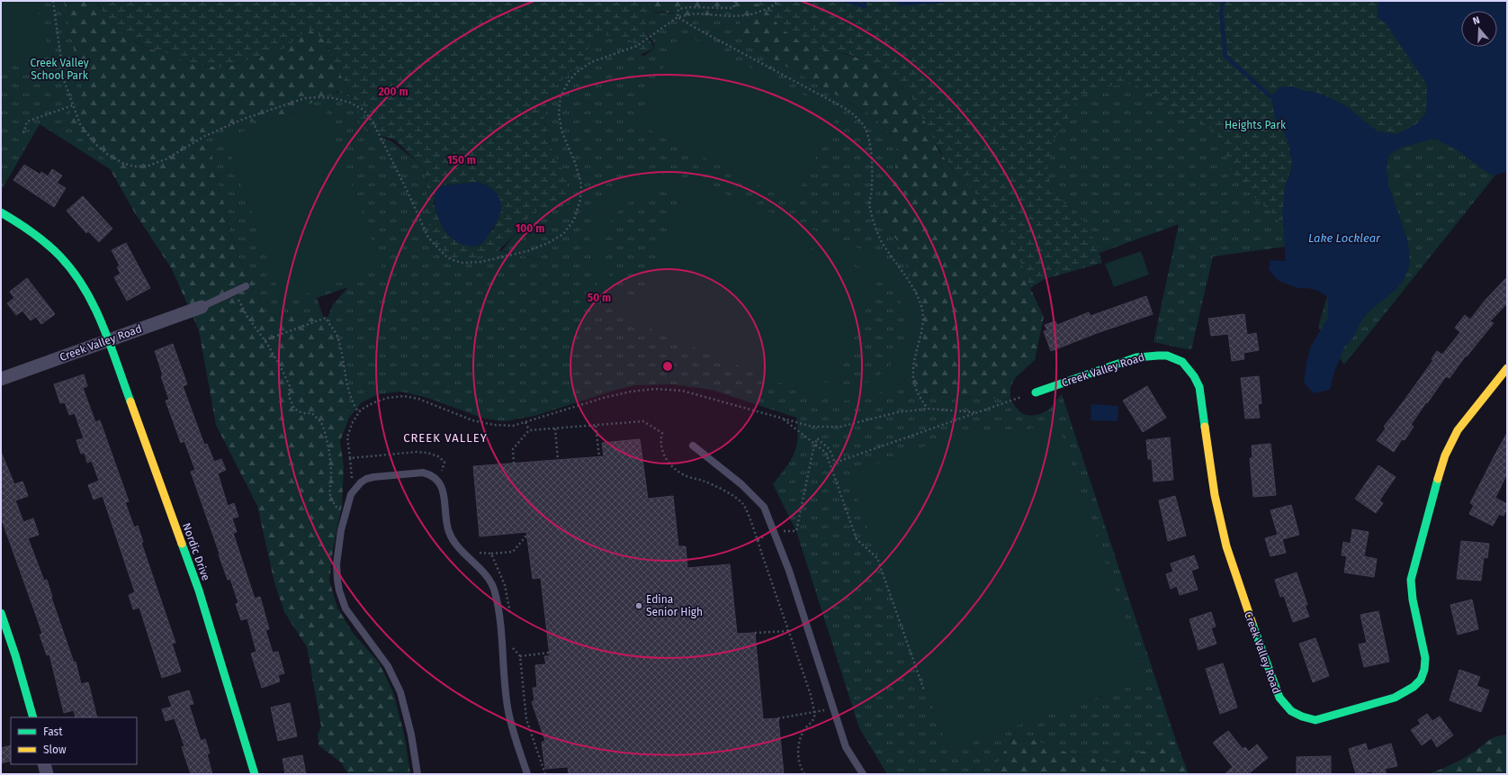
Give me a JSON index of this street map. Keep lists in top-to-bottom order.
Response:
{
  "streets": {
    "street": ["Creek Valley Road", "Nordic Drive"]
  },
  "crossings": [
    ["Creek Valley Road", "Nordic Drive"]
  ],
  "districts": ["CREEK VALLEY"],
  "water": ["Lake Locklear"],
  "parks": ["Creek Valley School Park", "Heights Park"],
  "places": ["Edina Senior High"],
  "legend": ["Fast", "Slow"],
  "north": "top",
  "rings": [
    "200 m",
    "150 m",
    "100 m",
    "50 m"
  ]
}
